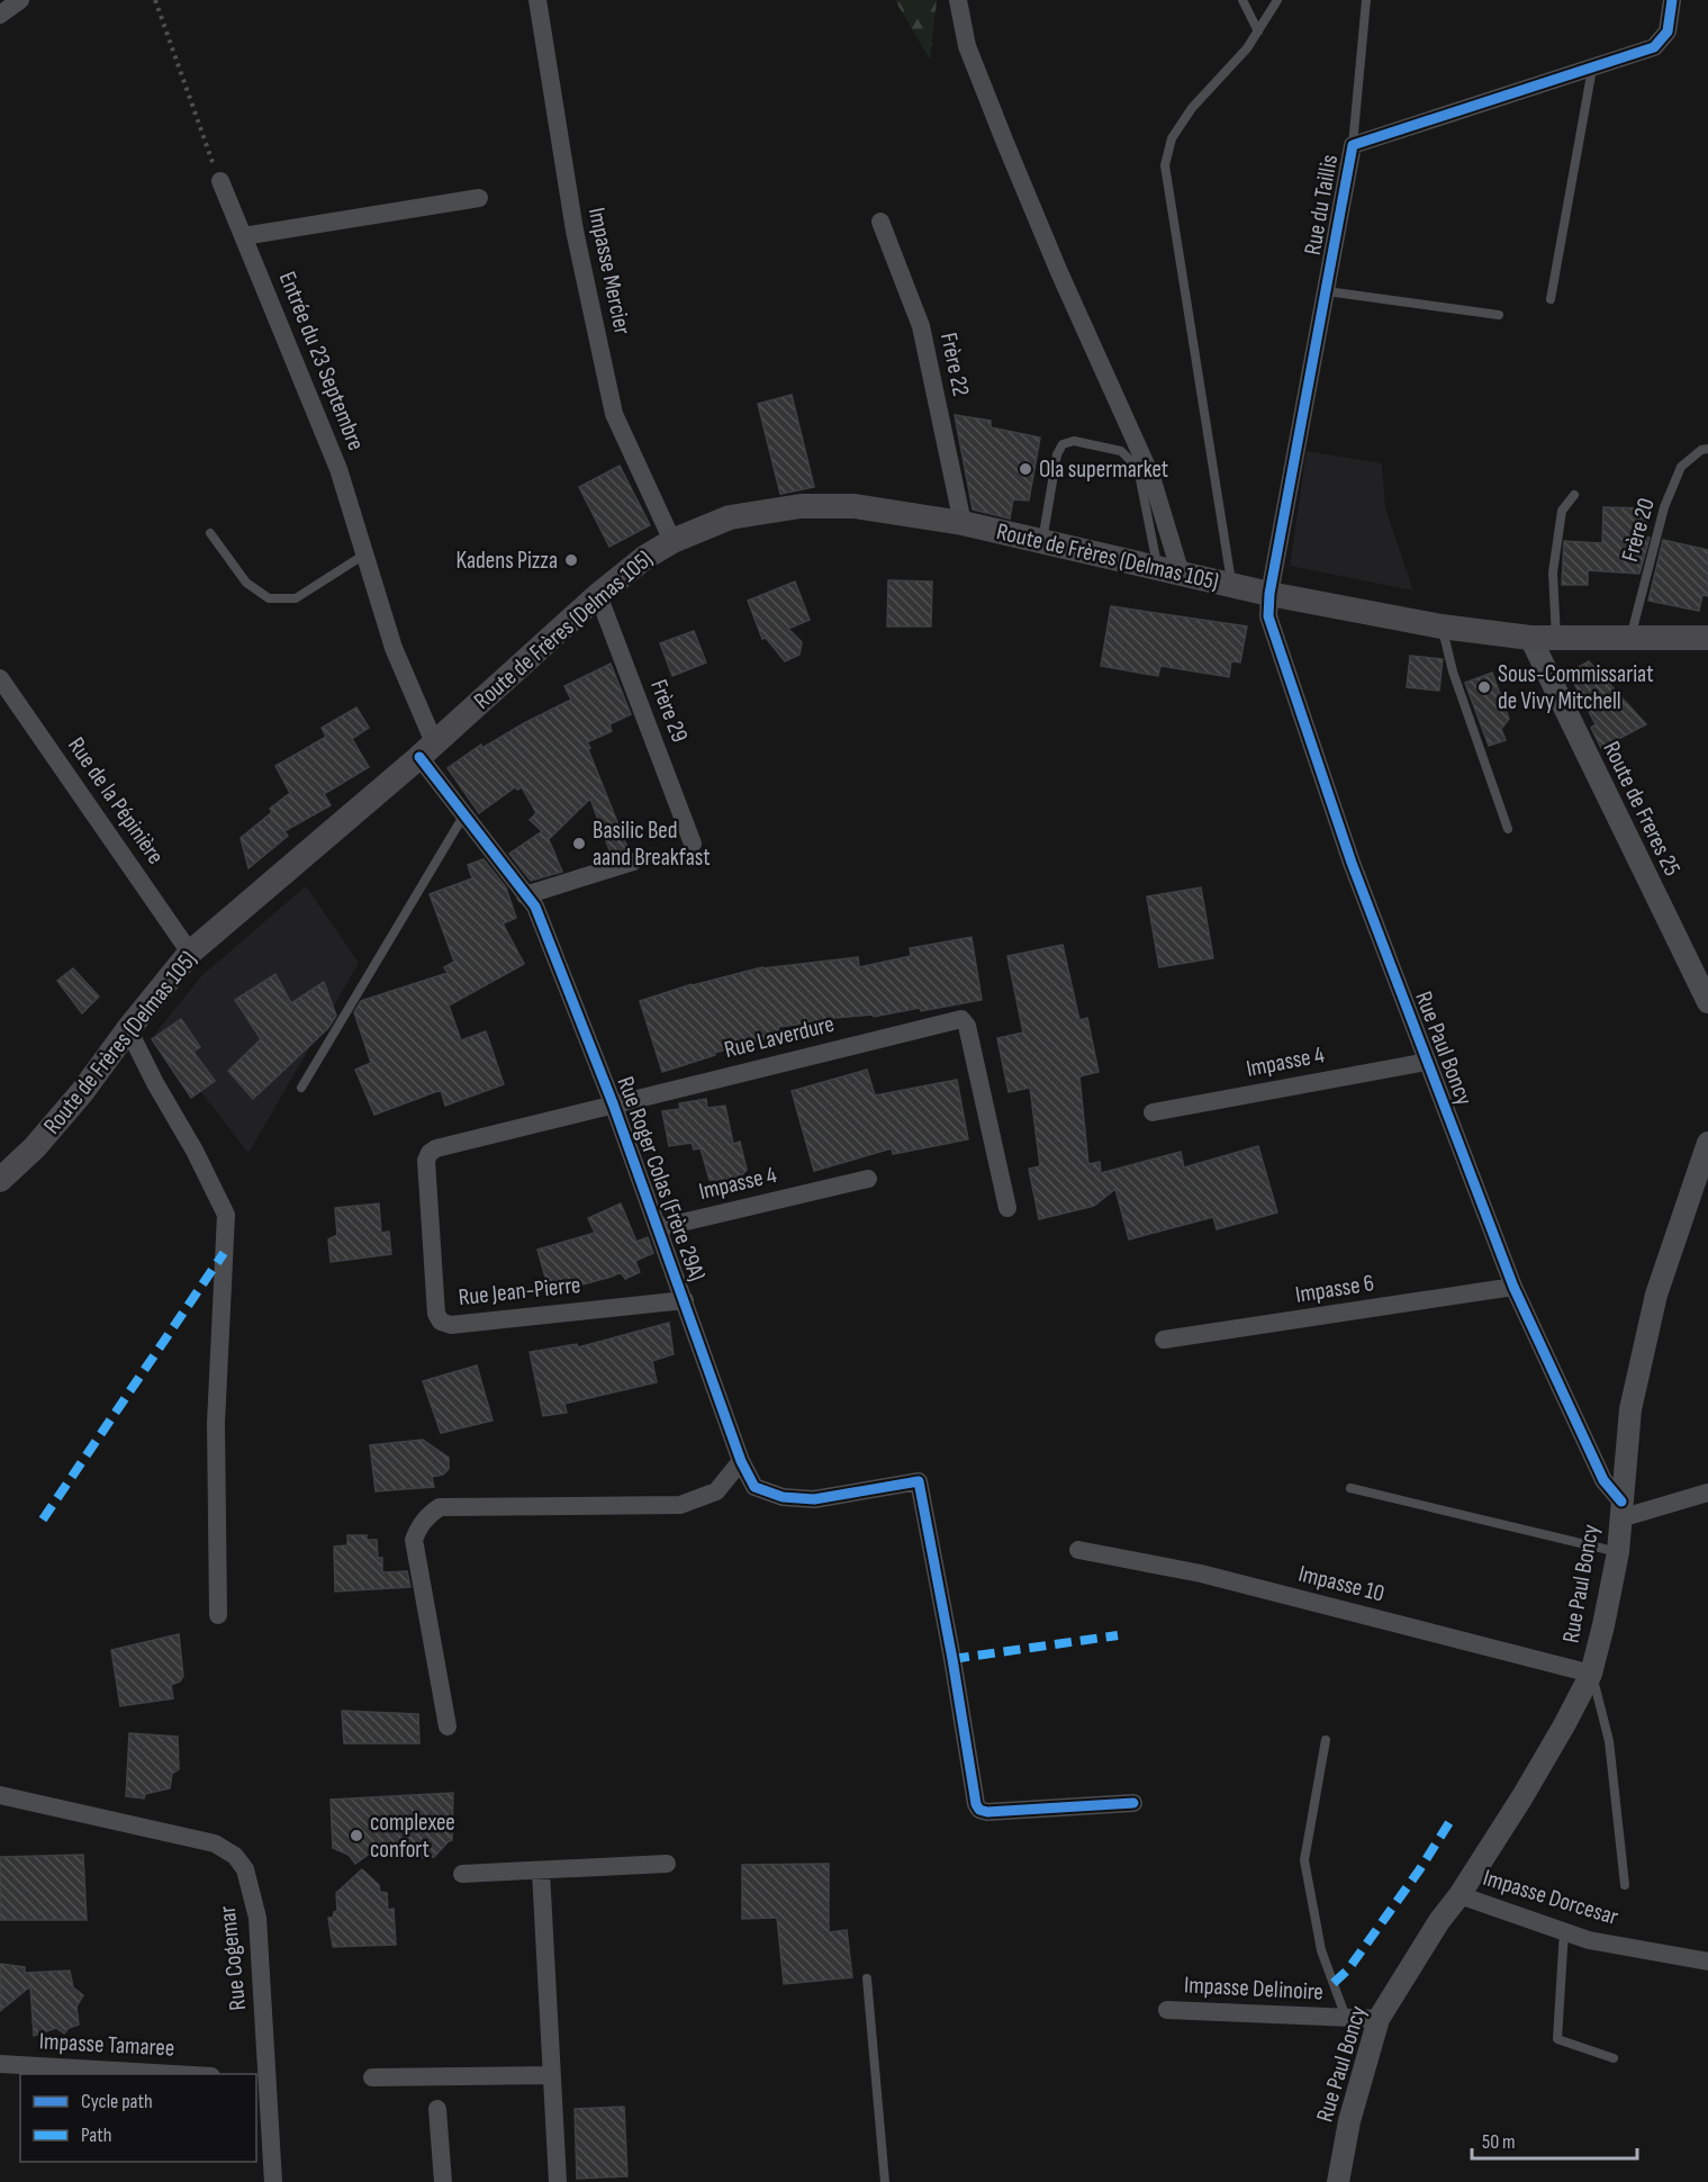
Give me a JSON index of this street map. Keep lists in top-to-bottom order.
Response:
{
  "streets": {
    "main road": ["Route de Frères (Delmas 105)"],
    "street": [
      "Rue du Taillis",
      "Impasse Mercier",
      "Entrée du 23 Septembre",
      "Frère 22",
      "Frère 29",
      "Rue de la Pépinière",
      "Route de Freres 25",
      "Rue Laverdure",
      "Rue Paul Boncy",
      "Impasse 4",
      "Rue Roger Colas (Frère 29A)",
      "Impasse 6",
      "Rue Jean-Pierre",
      "Impasse 10",
      "Impasse Dorcesar",
      "Rue Cogemar",
      "Impasse Delinoire",
      "Impasse Tamaree"
    ],
    "lane": ["Frère 20"]
  },
  "crossings": [
    ["Rue du Taillis", "Route de Frères (Delmas 105)"],
    ["Rue du Taillis", "Rue Paul Boncy"],
    ["Impasse Mercier", "Route de Frères (Delmas 105)"],
    ["Entrée du 23 Septembre", "Route de Frères (Delmas 105)"],
    ["Entrée du 23 Septembre", "Rue Roger Colas (Frère 29A)"],
    ["Frère 22", "Route de Frères (Delmas 105)"],
    ["Frère 20", "Route de Frères (Delmas 105)"],
    ["Route de Frères (Delmas 105)", "Frère 29"],
    ["Route de Frères (Delmas 105)", "Rue de la Pépinière"],
    ["Route de Frères (Delmas 105)", "Route de Freres 25"],
    ["Route de Frères (Delmas 105)", "Rue Paul Boncy"],
    ["Route de Frères (Delmas 105)", "Rue Roger Colas (Frère 29A)"],
    ["Rue Laverdure", "Rue Roger Colas (Frère 29A)"],
    ["Rue Laverdure", "Rue Jean-Pierre"],
    ["Rue Paul Boncy", "Impasse 4"],
    ["Rue Paul Boncy", "Impasse 6"],
    ["Rue Paul Boncy", "Impasse 10"],
    ["Rue Paul Boncy", "Impasse Dorcesar"],
    ["Rue Paul Boncy", "Impasse Delinoire"],
    ["Impasse 4", "Rue Roger Colas (Frère 29A)"],
    ["Rue Roger Colas (Frère 29A)", "Rue Jean-Pierre"]
  ],
  "places": [
    "Ola supermarket",
    "Kadens Pizza",
    "Sous-Commissariat de Vivy Mitchell",
    "Basilic Bed aand Breakfast",
    "complexee confort"
  ],
  "legend": ["Cycle path", "Path"],
  "scale_bar": "50 m"
}
